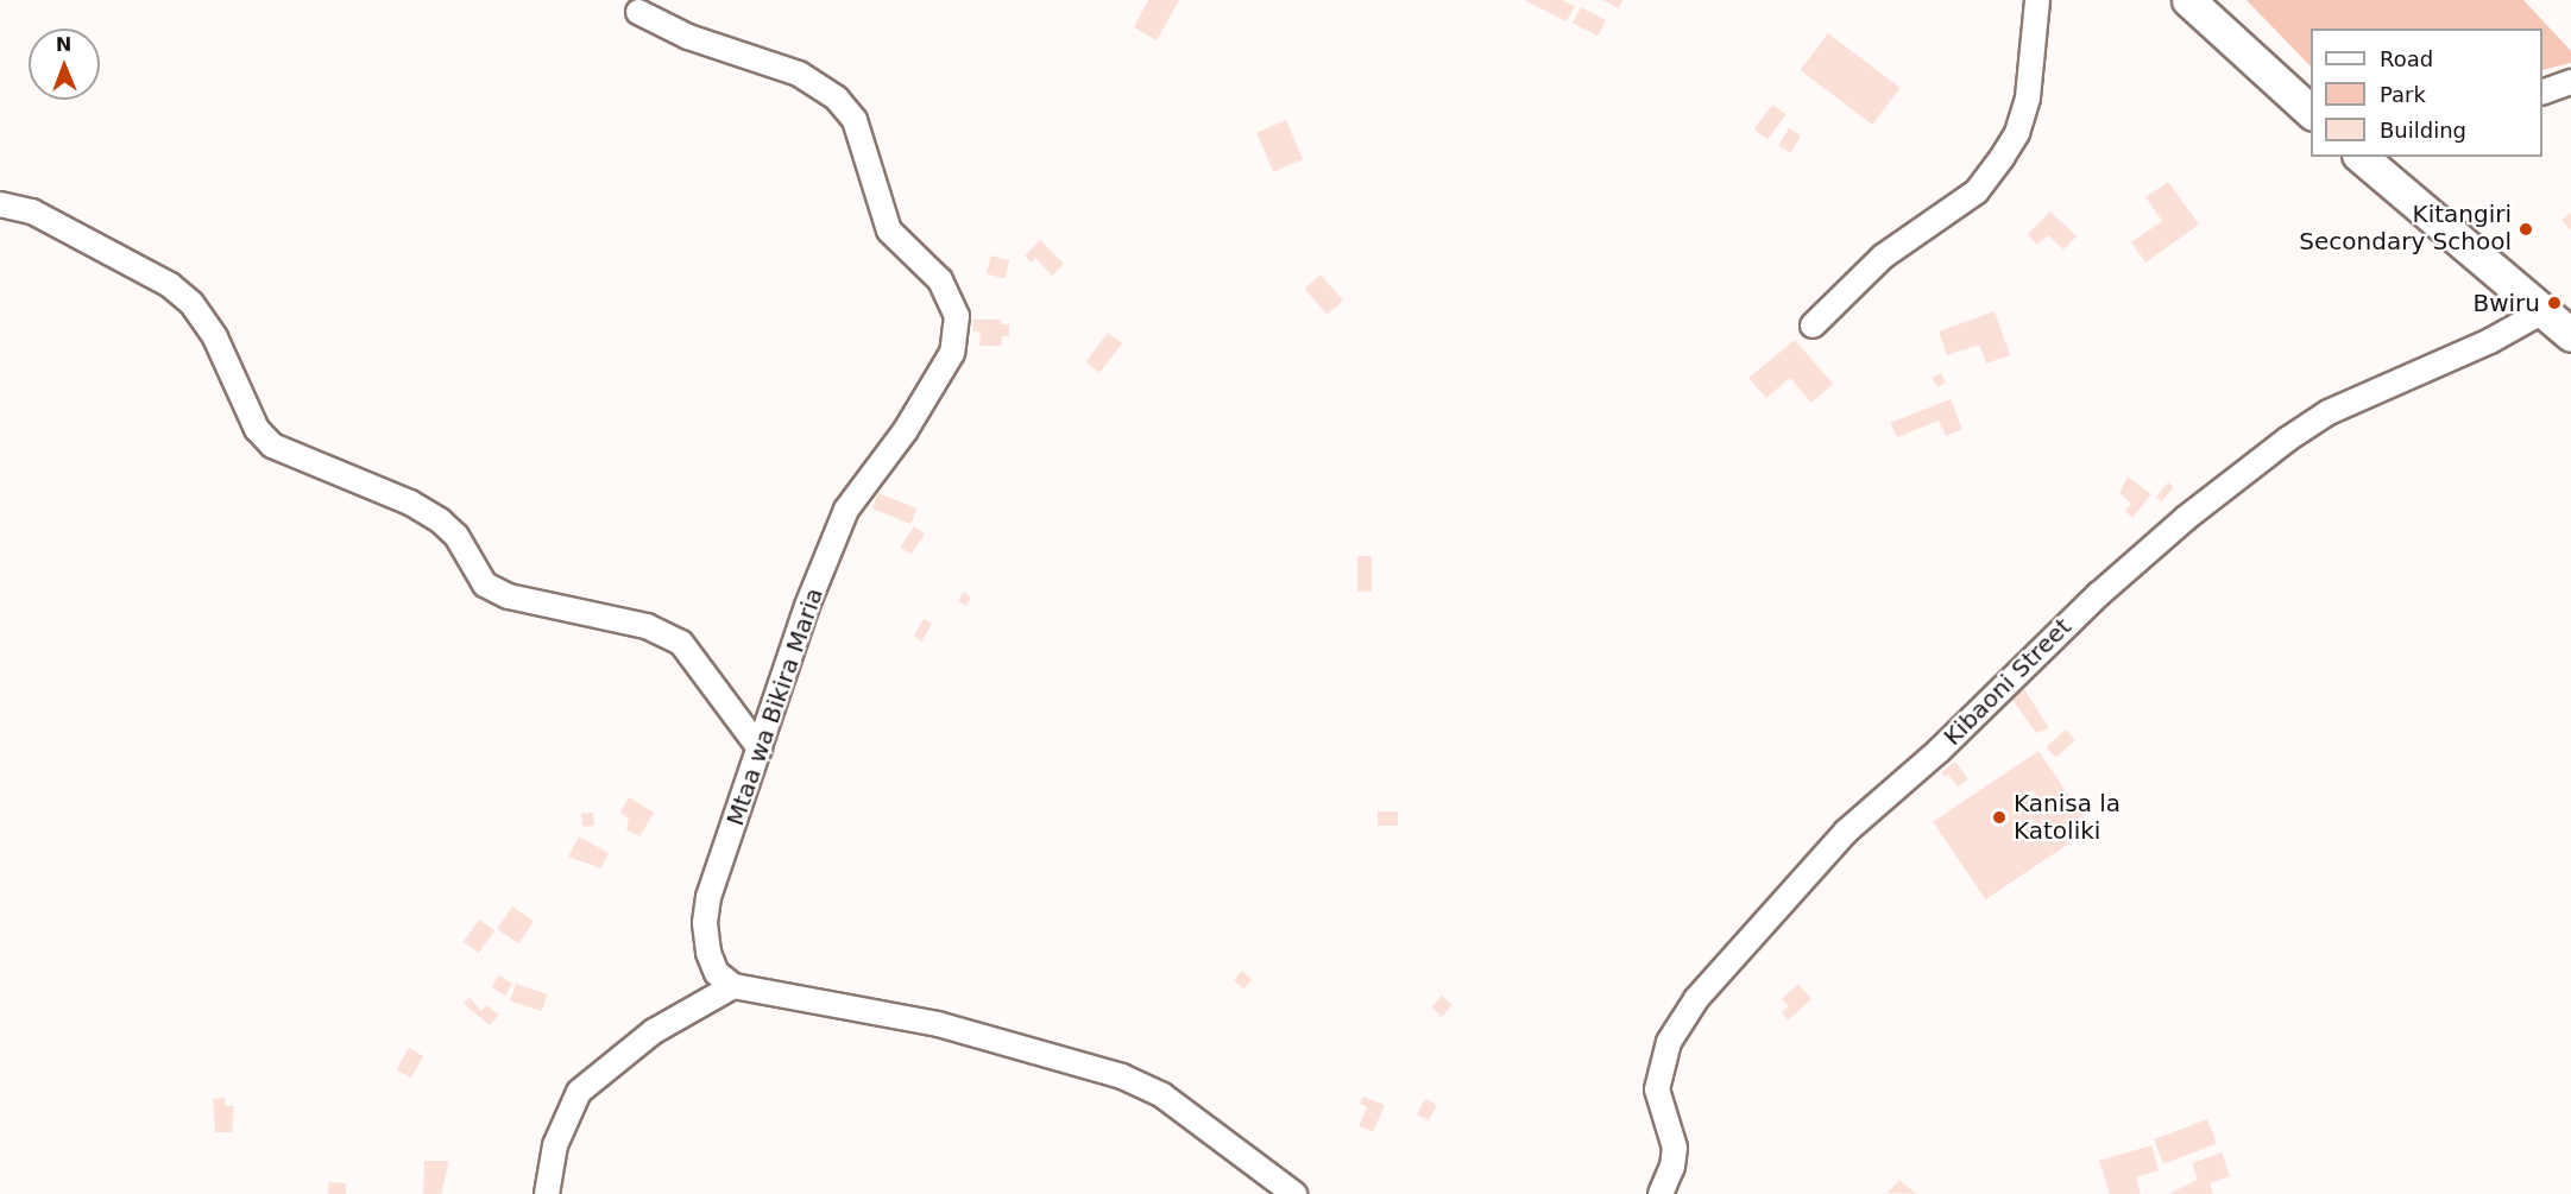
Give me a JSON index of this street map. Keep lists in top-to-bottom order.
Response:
{
  "streets": {
    "street": ["Kibaoni Street", "Mtaa wa Bikira Maria"]
  },
  "places": ["Kitangiri Secondary School", "Bwiru", "Kanisa la Katoliki"],
  "legend": ["Road", "Park", "Building"],
  "north": "top"
}
